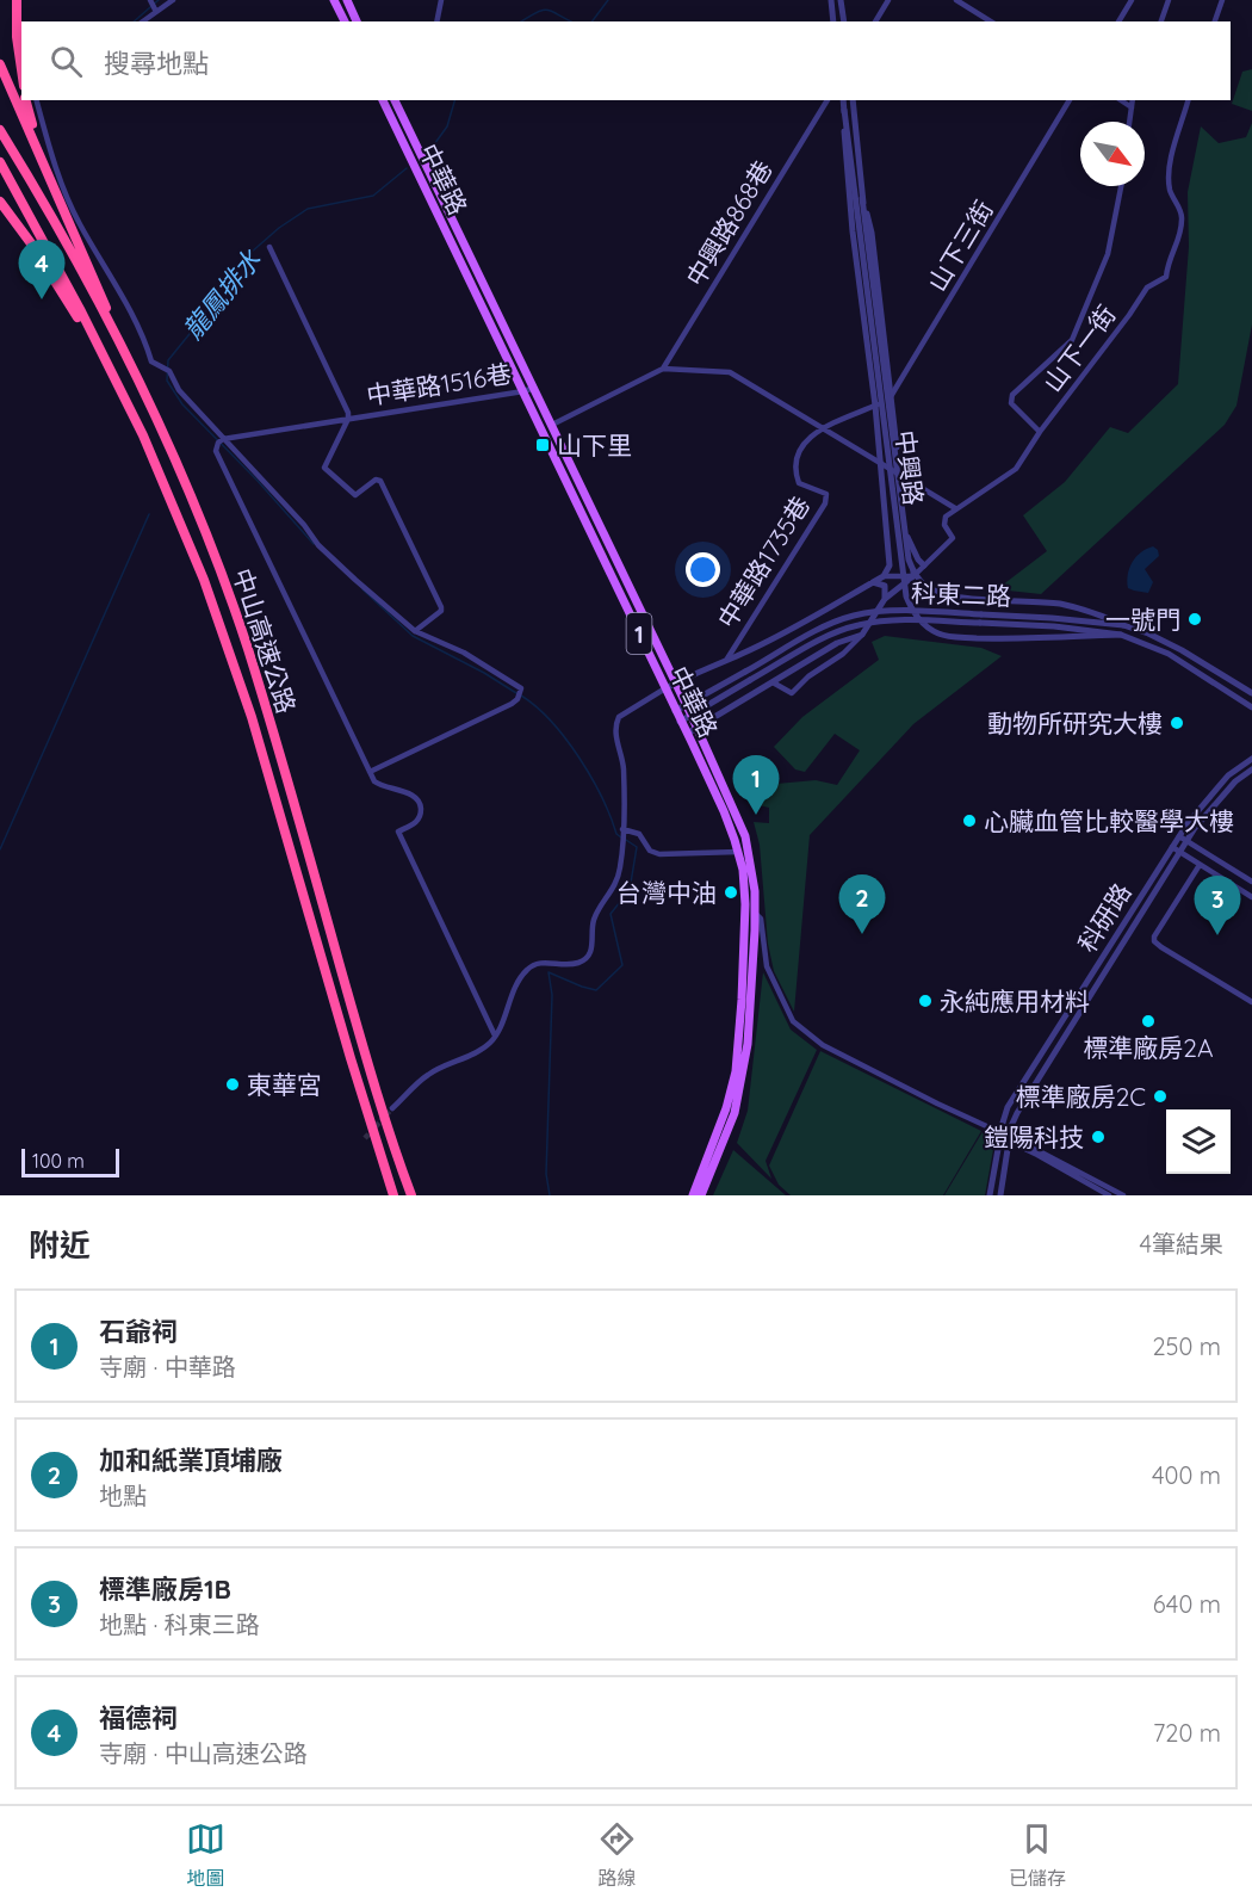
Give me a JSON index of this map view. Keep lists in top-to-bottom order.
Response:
{
  "streets": {
    "highway": ["中山高速公路"],
    "main road": ["中華路", "1"],
    "street": [
      "中興路868巷",
      "山下三街",
      "山下一街",
      "中華路1516巷",
      "中興路",
      "中華路1735巷",
      "科東二路",
      "科研路"
    ]
  },
  "crossings": [
    ["中華路", "中華路1516巷"],
    ["中華路", "科東二路"],
    ["山下三街", "中興路"],
    ["山下三街", "中華路1735巷"],
    ["中興路", "科東二路"]
  ],
  "water": ["龍鳳排水"],
  "places": {
    "transit": ["山下里"],
    "other": [
      "一號門",
      "動物所研究大樓",
      "心臟血管比較醫學大樓",
      "台灣中油",
      "永純應用材料",
      "標準廠房2A",
      "東華宮",
      "標準廠房2C",
      "鎧陽科技"
    ]
  },
  "scale_bar": "100 m",
  "north": "bottom right",
  "page": {
    "search": "搜尋地點",
    "pins": [
      "4",
      "1",
      "2",
      "3"
    ],
    "scale": "100 m",
    "heading": ["附近", "4筆結果"],
    "list": [
      {
        "mark": "1",
        "name": "石爺祠",
        "note": "寺廟 · 中華路",
        "value": "250 m"
      },
      {
        "mark": "2",
        "name": "加和紙業頂埔廠",
        "note": "地點",
        "value": "400 m"
      },
      {
        "mark": "3",
        "name": "標準廠房1B",
        "note": "地點 · 科東三路",
        "value": "640 m"
      },
      {
        "mark": "4",
        "name": "福德祠",
        "note": "寺廟 · 中山高速公路",
        "value": "720 m"
      }
    ],
    "nav": ["地圖", "路線", "已儲存"]
  }
}
